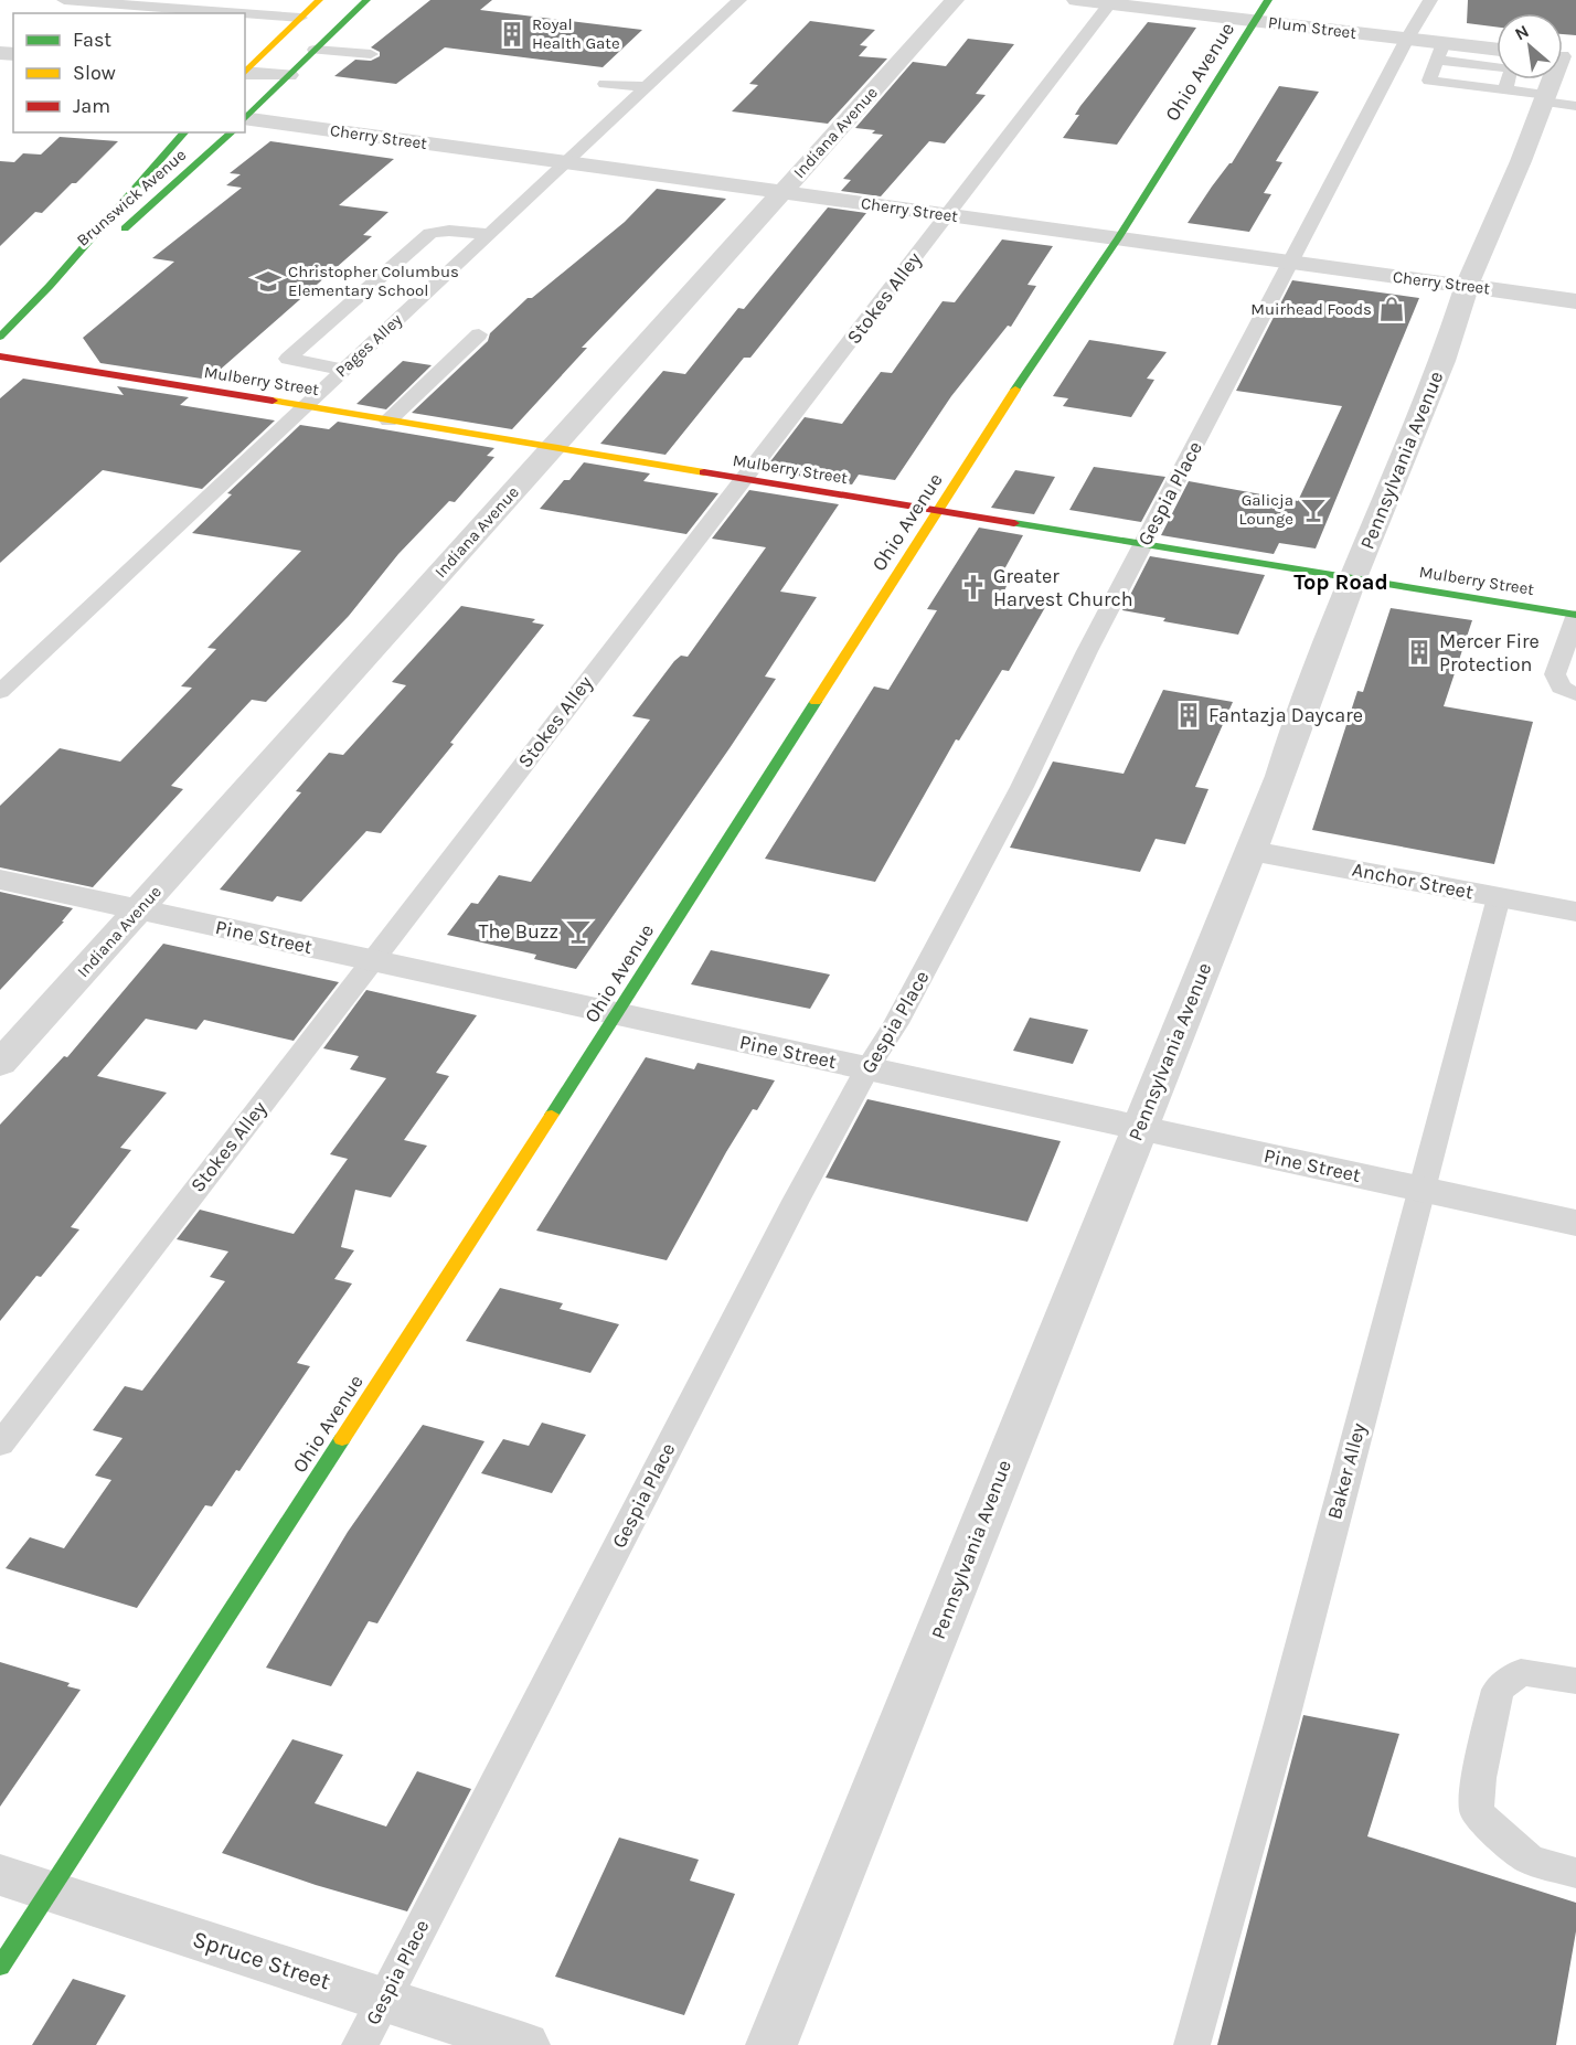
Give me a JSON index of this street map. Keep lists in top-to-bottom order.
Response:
{
  "streets": {
    "street": [
      "Plum Street",
      "Ohio Avenue",
      "Indiana Avenue",
      "Cherry Street",
      "Brunswick Avenue",
      "Mulberry Street",
      "Pennsylvania Avenue",
      "Anchor Street",
      "Pine Street",
      "Spruce Street"
    ],
    "lane": [
      "Stokes Alley",
      "Pages Alley",
      "Gespia Place",
      "Baker Alley"
    ]
  },
  "crossings": [
    ["Plum Street", "Ohio Avenue"],
    ["Plum Street", "Stokes Alley"],
    ["Plum Street", "Gespia Place"],
    ["Ohio Avenue", "Cherry Street"],
    ["Ohio Avenue", "Mulberry Street"],
    ["Ohio Avenue", "Pine Street"],
    ["Ohio Avenue", "Spruce Street"],
    ["Indiana Avenue", "Cherry Street"],
    ["Indiana Avenue", "Mulberry Street"],
    ["Indiana Avenue", "Pine Street"],
    ["Cherry Street", "Stokes Alley"],
    ["Cherry Street", "Pages Alley"],
    ["Cherry Street", "Pennsylvania Avenue"],
    ["Cherry Street", "Gespia Place"],
    ["Stokes Alley", "Mulberry Street"],
    ["Stokes Alley", "Pine Street"],
    ["Pages Alley", "Mulberry Street"],
    ["Mulberry Street", "Pennsylvania Avenue"],
    ["Mulberry Street", "Gespia Place"],
    ["Pennsylvania Avenue", "Anchor Street"],
    ["Pennsylvania Avenue", "Pine Street"],
    ["Gespia Place", "Pine Street"],
    ["Gespia Place", "Spruce Street"],
    ["Anchor Street", "Baker Alley"],
    ["Pine Street", "Baker Alley"]
  ],
  "districts": ["Top Road"],
  "places": {
    "building": ["Royal Health Gate", "Mercer Fire Protection", "Fantazja Daycare"],
    "school or university": ["Christopher Columbus Elementary School"],
    "shop": ["Muirhead Foods"],
    "bar": ["Galicja Lounge", "The Buzz"],
    "church": ["Greater Harvest Church"]
  },
  "legend": ["Fast", "Slow", "Jam"],
  "north": "top left"
}
